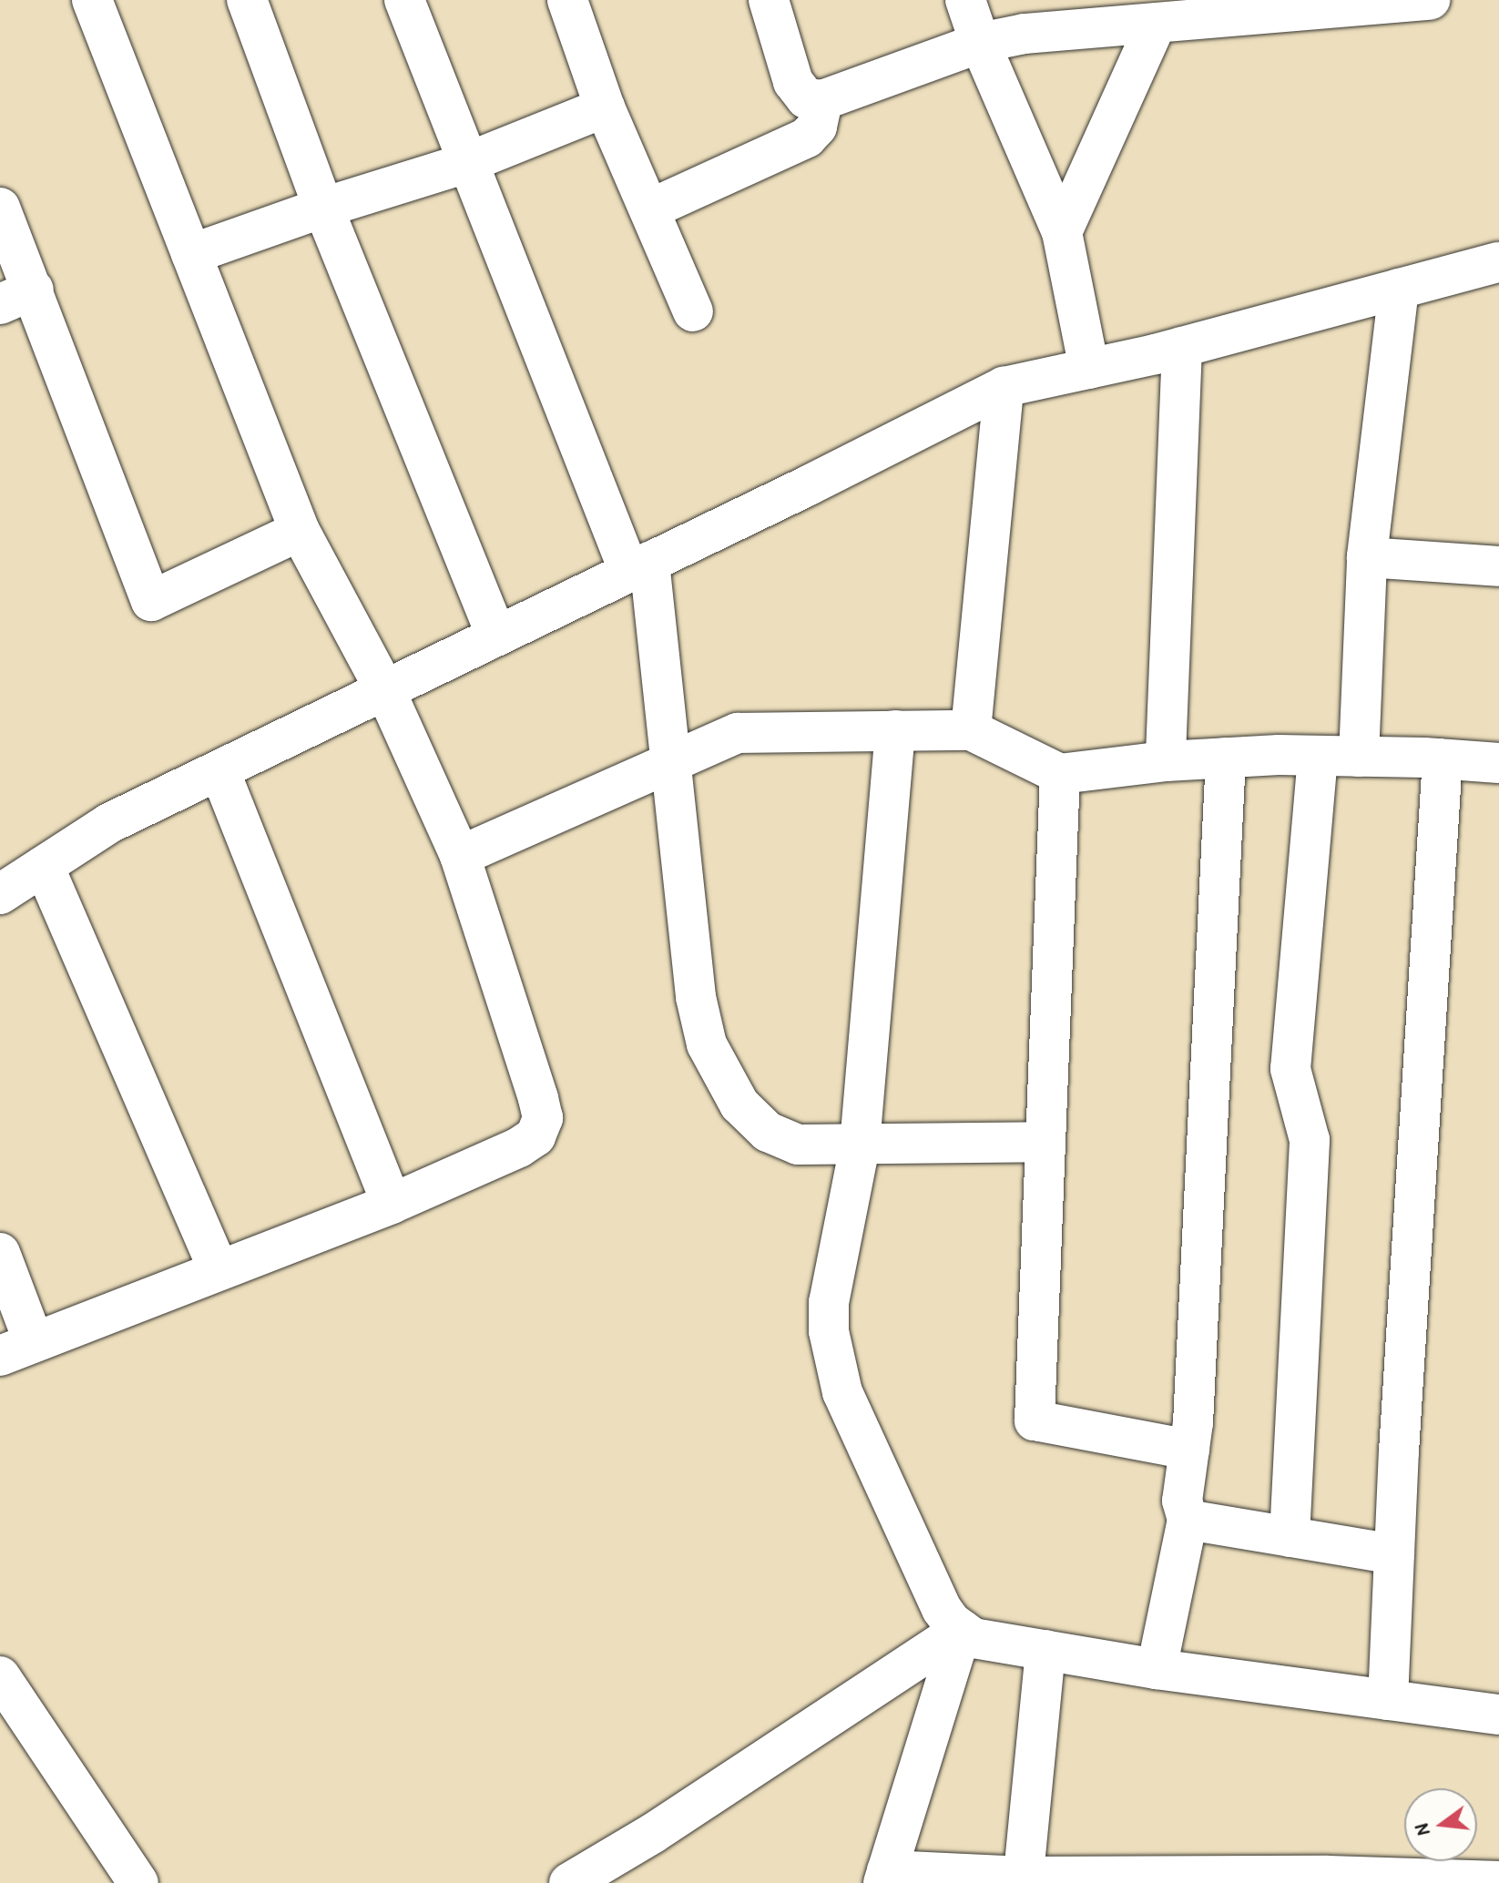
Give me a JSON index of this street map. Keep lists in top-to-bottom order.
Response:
{
  "north": "left"
}
